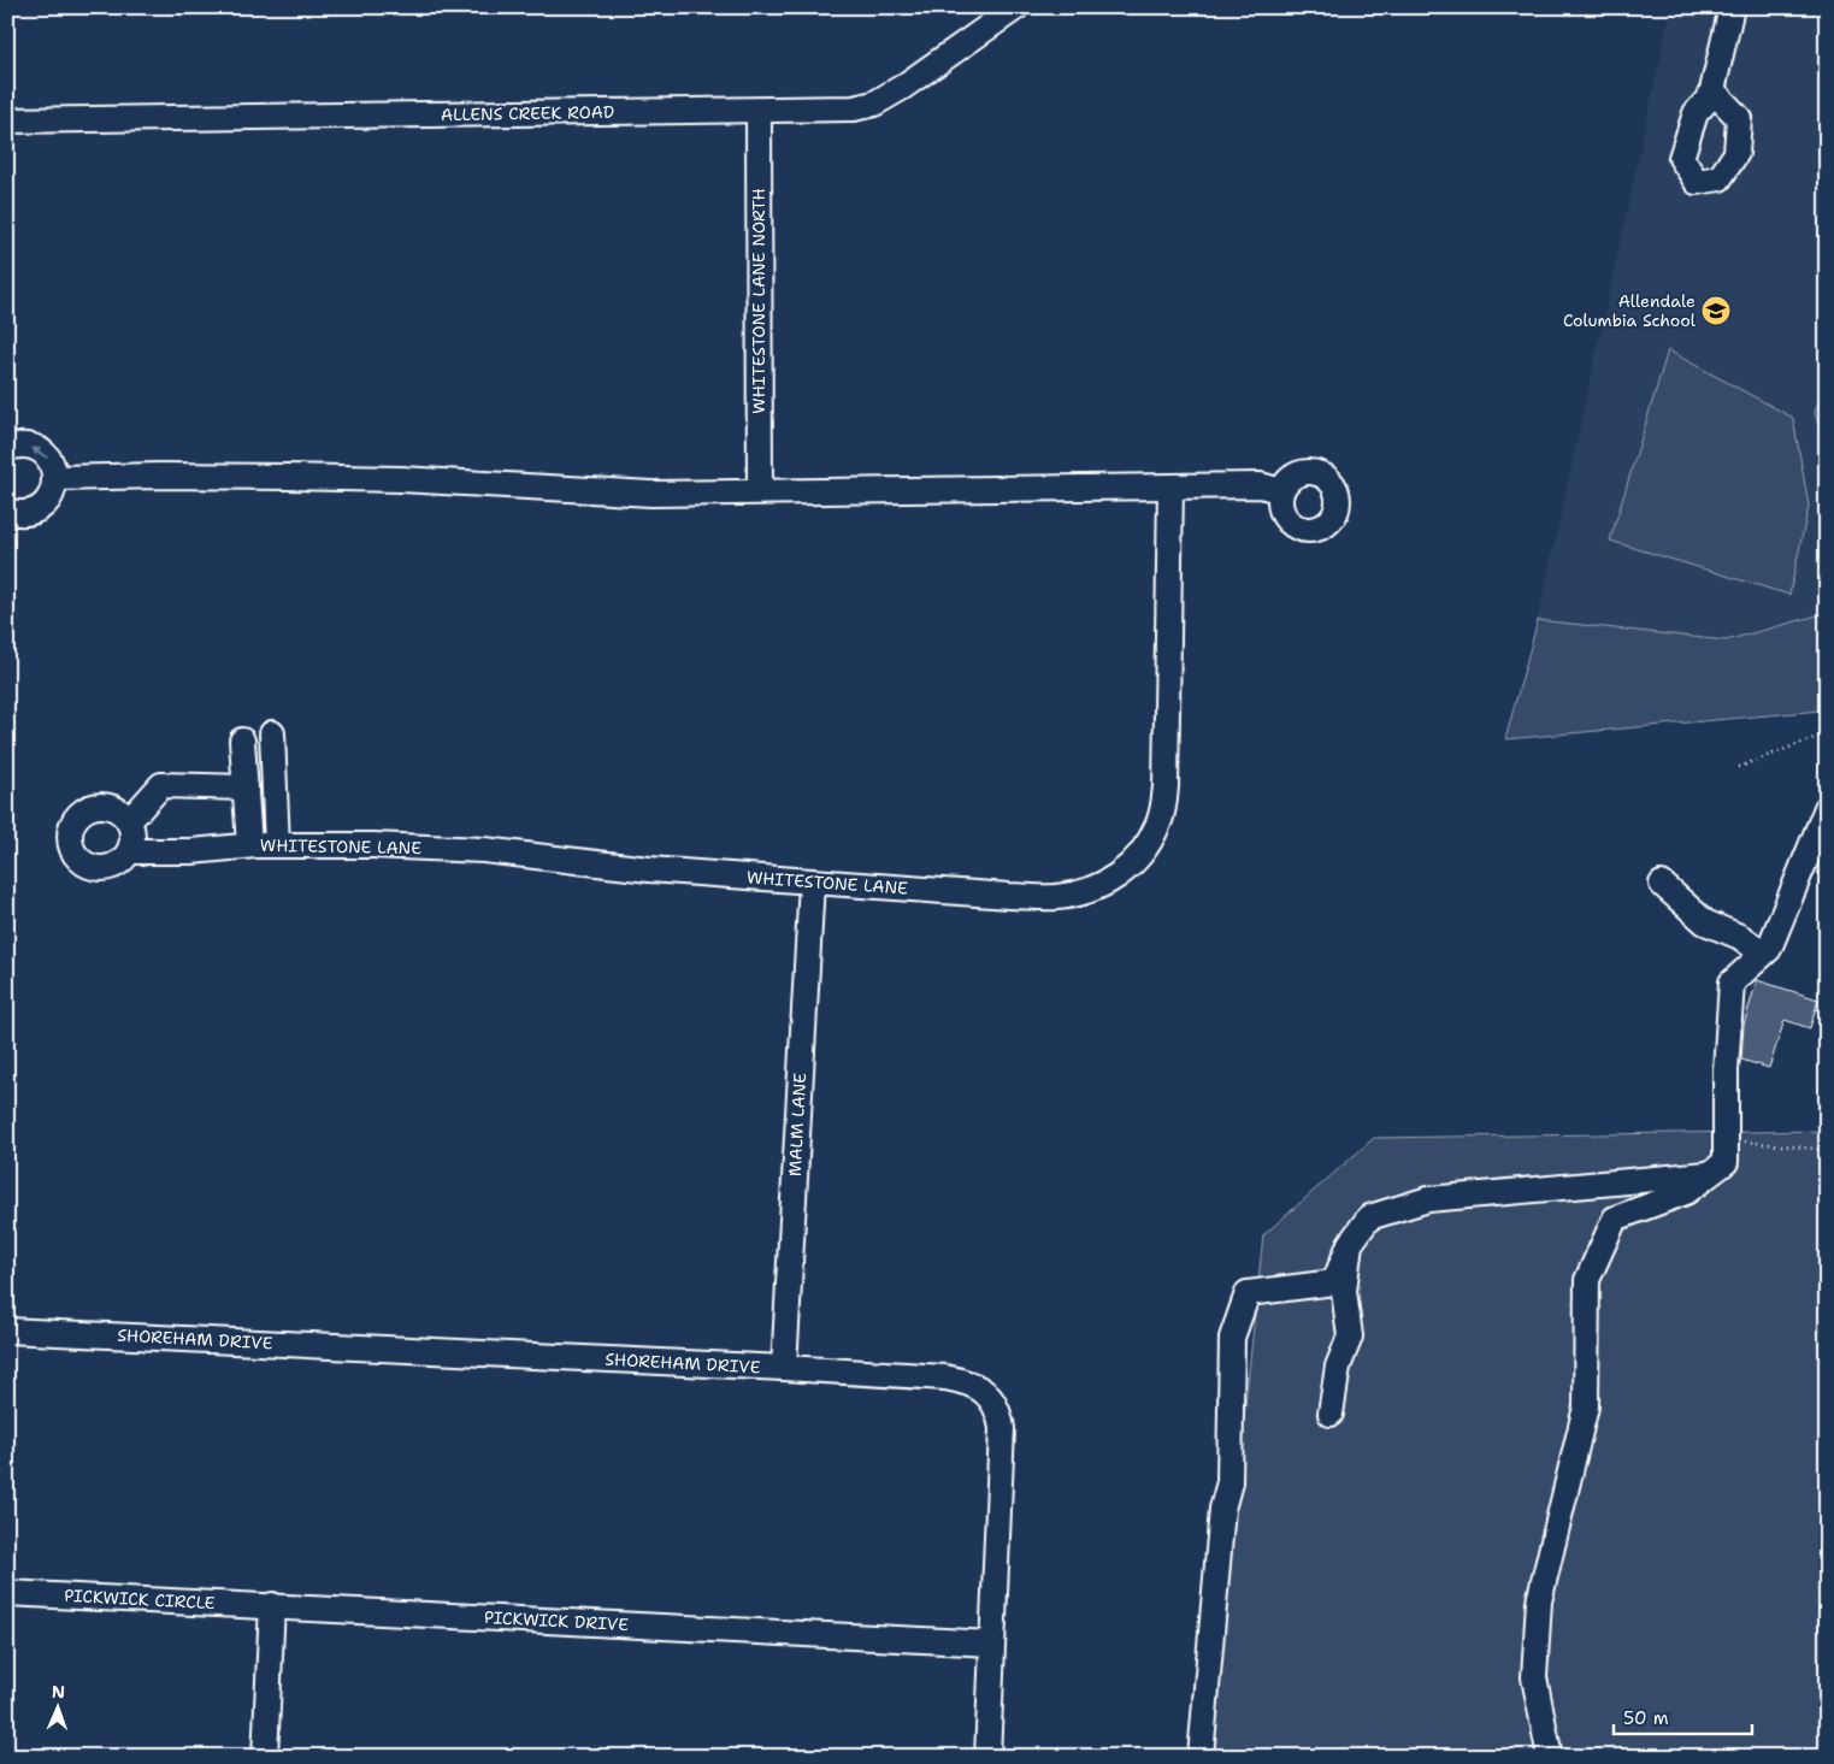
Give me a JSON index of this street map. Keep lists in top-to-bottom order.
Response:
{
  "streets": {
    "street": [
      "ALLENS CREEK ROAD",
      "WHITESTONE LANE NORTH",
      "WHITESTONE LANE",
      "MALM LANE",
      "SHOREHAM DRIVE",
      "PICKWICK CIRCLE",
      "PICKWICK DRIVE"
    ]
  },
  "crossings": [
    ["ALLENS CREEK ROAD", "WHITESTONE LANE NORTH"],
    ["WHITESTONE LANE", "MALM LANE"],
    ["MALM LANE", "SHOREHAM DRIVE"],
    ["SHOREHAM DRIVE", "PICKWICK DRIVE"],
    ["PICKWICK CIRCLE", "PICKWICK DRIVE"]
  ],
  "places": {
    "school or university": ["Allendale Columbia School"]
  },
  "scale_bar": "50 m",
  "north": "top"
}
